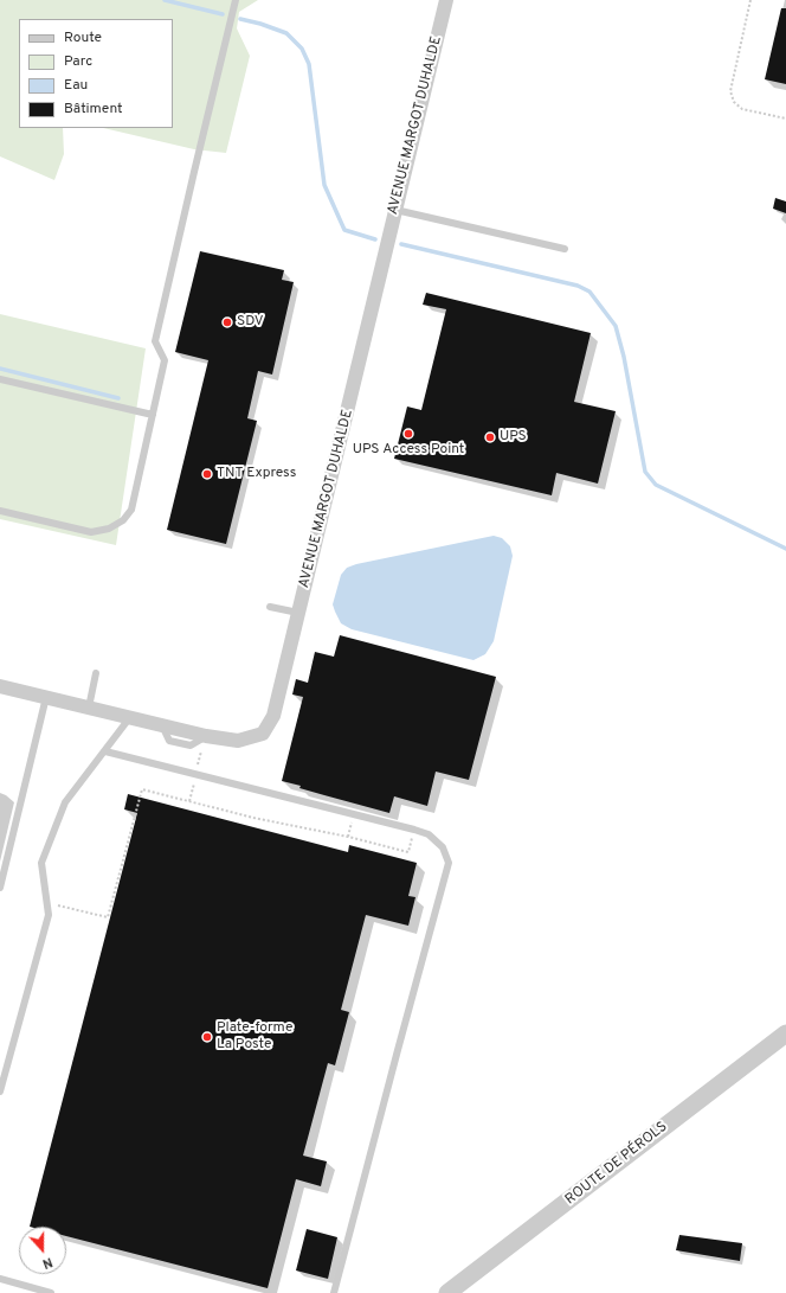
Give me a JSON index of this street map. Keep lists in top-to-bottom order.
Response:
{
  "streets": {
    "street": ["AVENUE MARGOT DUHALDE", "ROUTE DE PÉROLS"]
  },
  "places": [
    "SDV",
    "UPS Access Point",
    "UPS",
    "TNT Express",
    "Plate-forme La Poste"
  ],
  "legend": [
    "Route",
    "Parc",
    "Eau",
    "Bâtiment"
  ],
  "north": "bottom"
}
